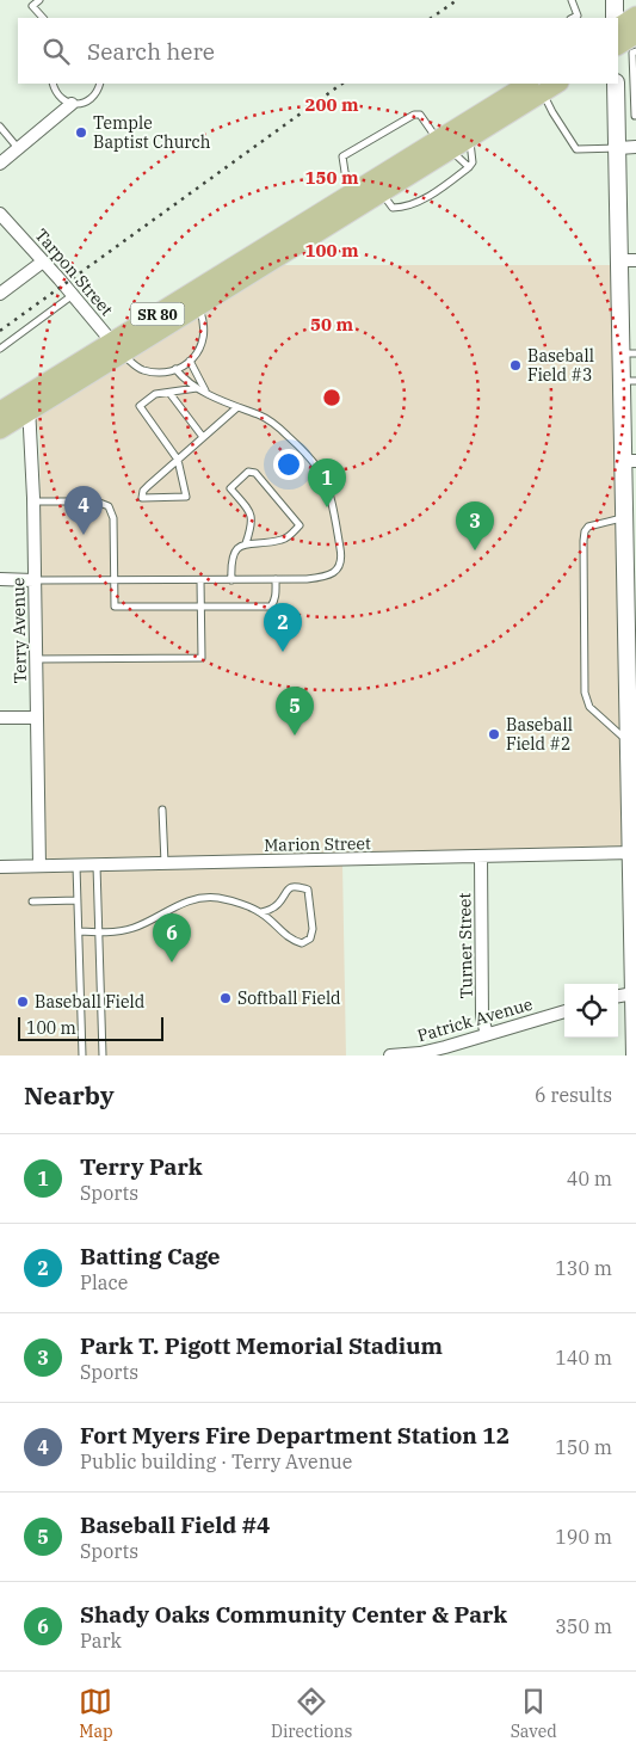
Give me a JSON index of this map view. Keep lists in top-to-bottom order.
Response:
{
  "streets": {
    "main road": ["SR 80"],
    "street": [
      "Tarpon Street",
      "Terry Avenue",
      "Marion Street",
      "Turner Street",
      "Patrick Avenue"
    ]
  },
  "crossings": [
    ["Tarpon Street", "SR 80"],
    ["SR 80", "Terry Avenue"],
    ["Terry Avenue", "Marion Street"],
    ["Marion Street", "Turner Street"],
    ["Turner Street", "Patrick Avenue"]
  ],
  "places": [
    "Temple Baptist Church",
    "Baseball Field #3",
    "Baseball Field #2",
    "Softball Field",
    "Baseball Field"
  ],
  "scale_bar": "100 m",
  "page": {
    "search": "Search here",
    "pins": [
      "1",
      "4",
      "3",
      "2",
      "5",
      "6"
    ],
    "scale": "100 m",
    "heading": ["Nearby", "6 results"],
    "list": [
      {
        "mark": "1",
        "name": "Terry Park",
        "note": "Sports",
        "value": "40 m"
      },
      {
        "mark": "2",
        "name": "Batting Cage",
        "note": "Place",
        "value": "130 m"
      },
      {
        "mark": "3",
        "name": "Park T. Pigott Memorial Stadium",
        "note": "Sports",
        "value": "140 m"
      },
      {
        "mark": "4",
        "name": "Fort Myers Fire Department Station 12",
        "note": "Public building · Terry Avenue",
        "value": "150 m"
      },
      {
        "mark": "5",
        "name": "Baseball Field #4",
        "note": "Sports",
        "value": "190 m"
      },
      {
        "mark": "6",
        "name": "Shady Oaks Community Center & Park",
        "note": "Park",
        "value": "350 m"
      }
    ],
    "nav": ["Map", "Directions", "Saved"]
  },
  "rings": [
    "200 m",
    "150 m",
    "100 m",
    "50 m"
  ]
}
